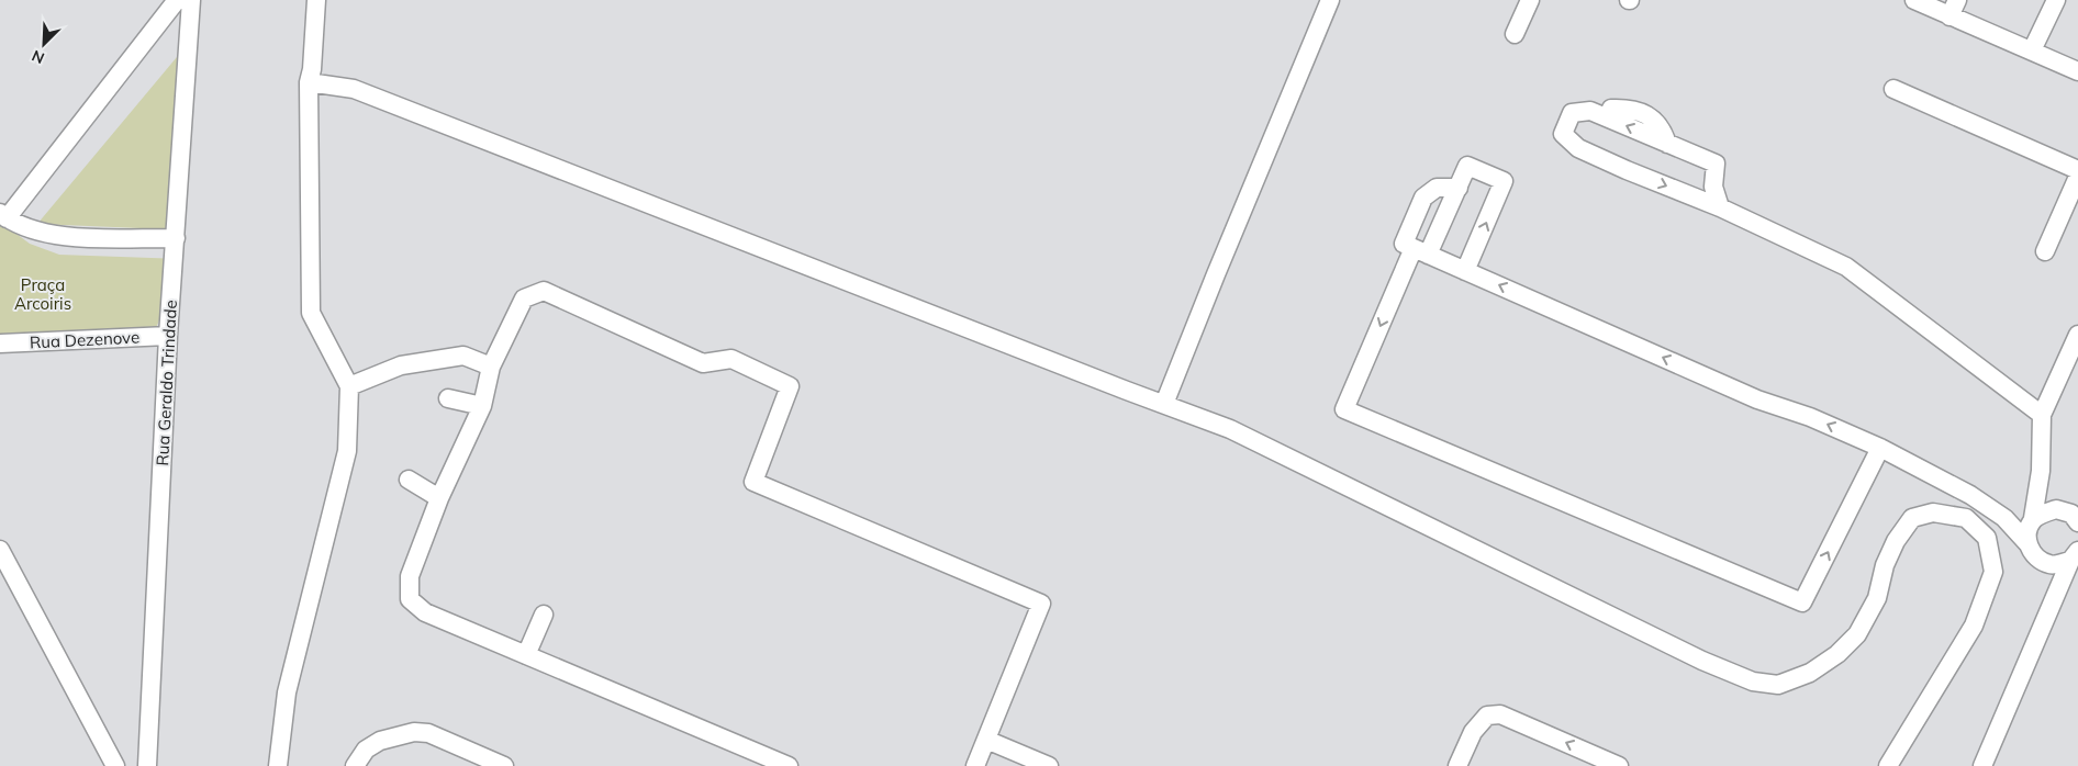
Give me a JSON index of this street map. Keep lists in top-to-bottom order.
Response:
{
  "streets": {
    "street": ["Rua Dezenove", "Rua Geraldo Trindade"]
  },
  "crossings": [
    ["Rua Dezenove", "Rua Geraldo Trindade"]
  ],
  "parks": ["Praça Arcoiris"],
  "north": "bottom left"
}
